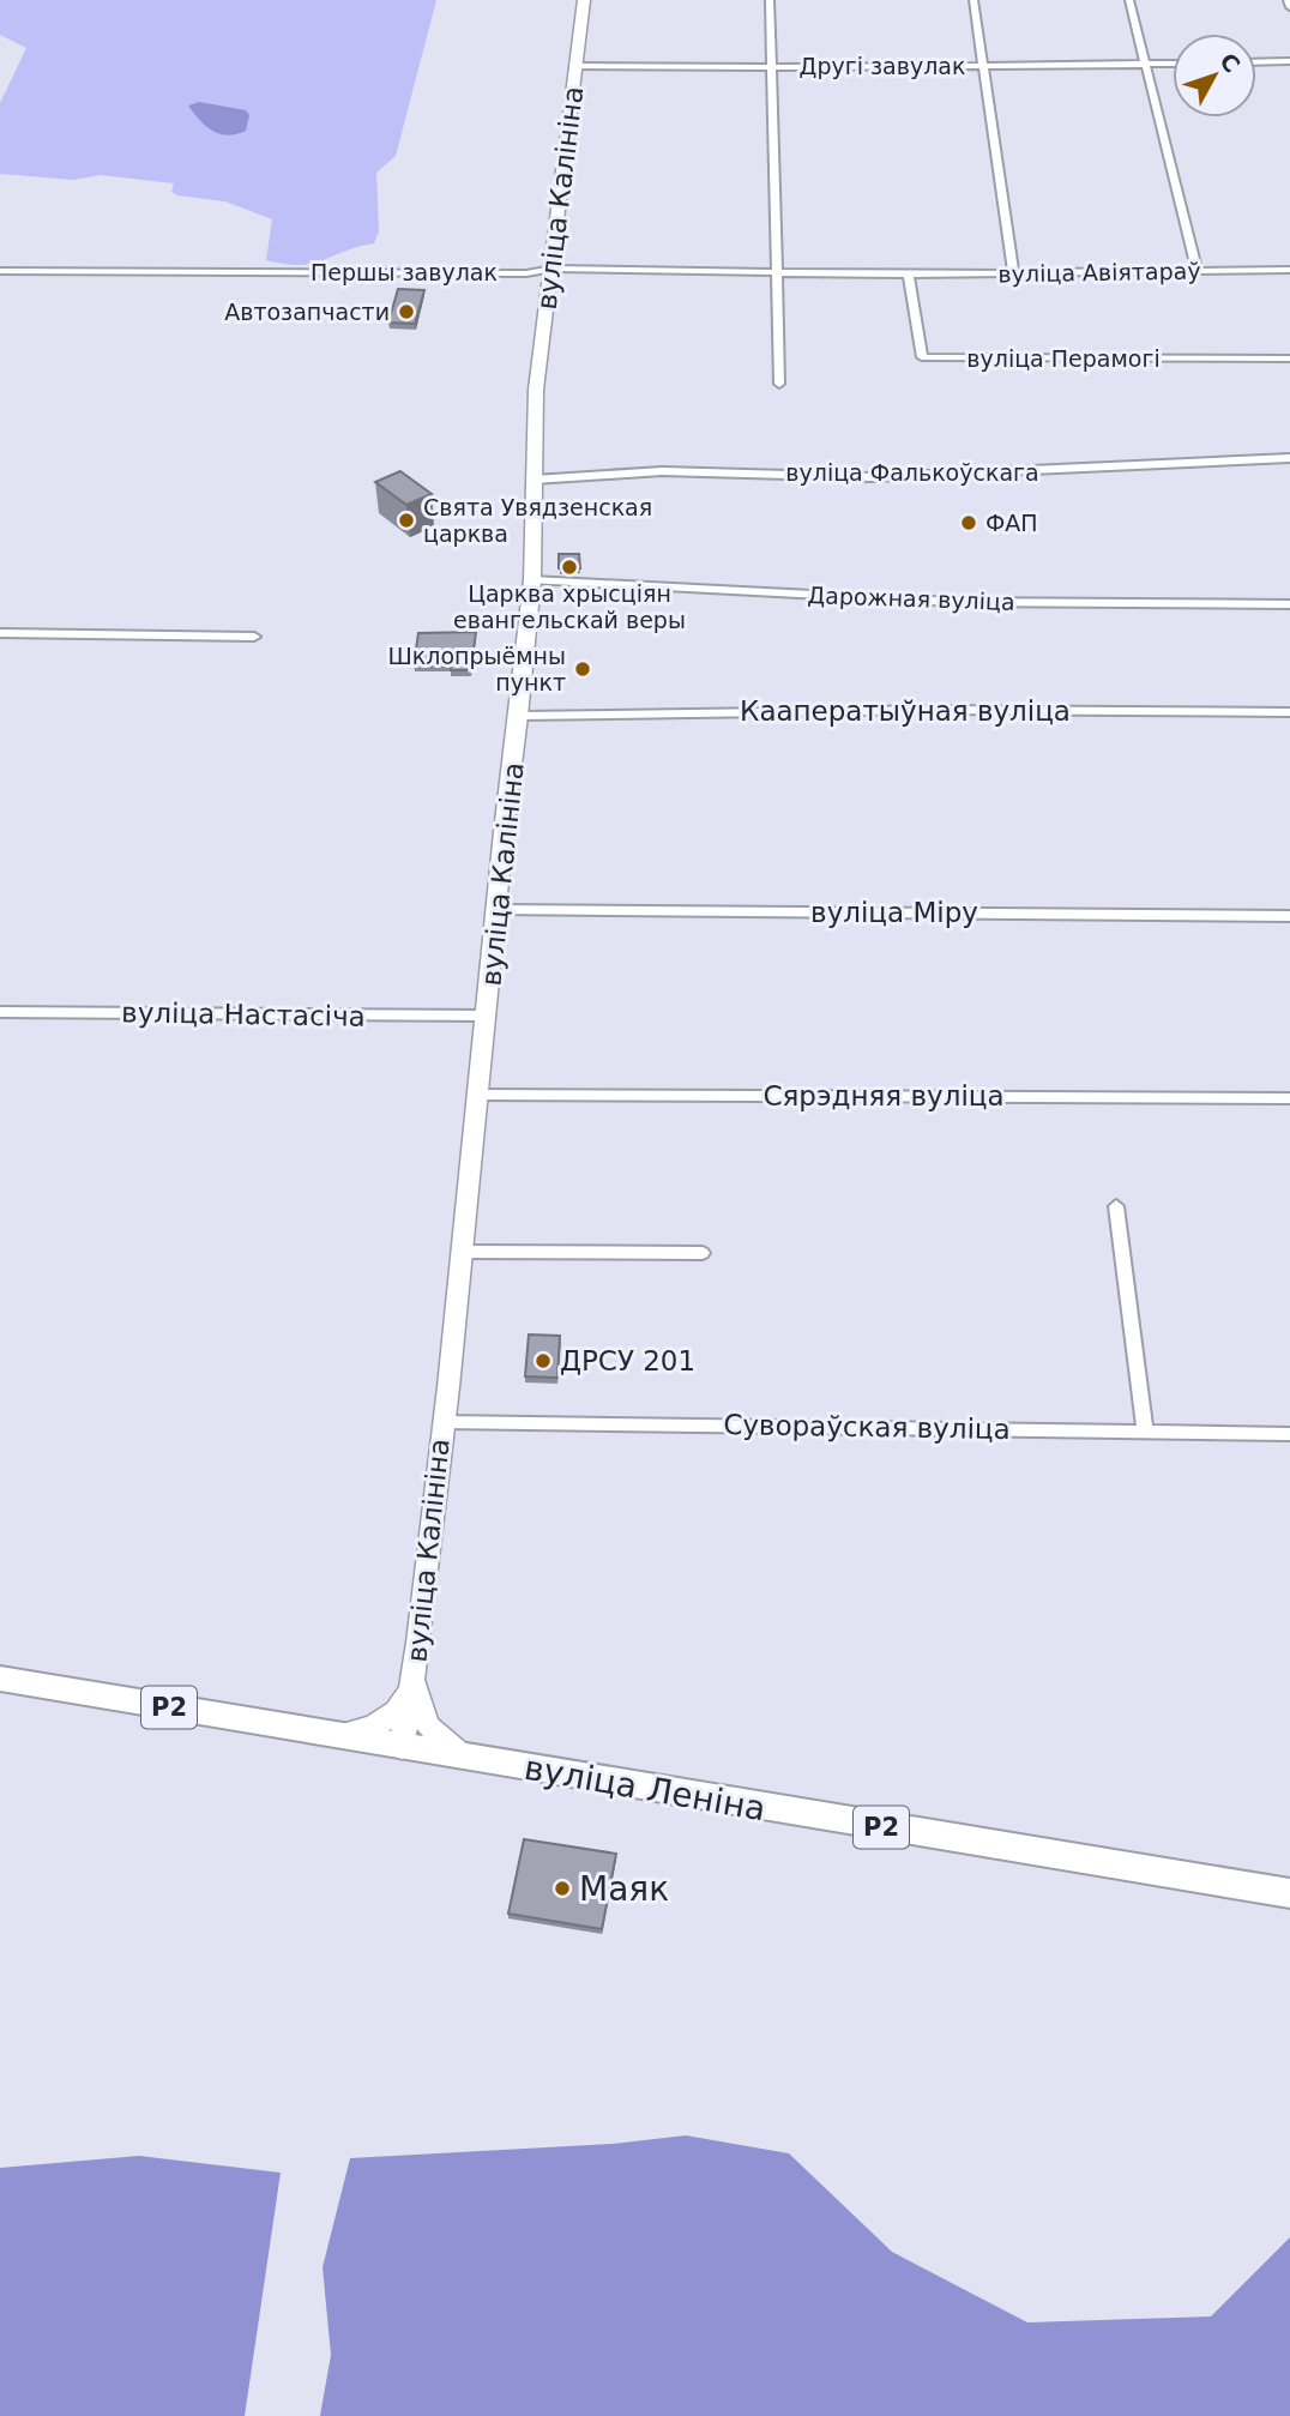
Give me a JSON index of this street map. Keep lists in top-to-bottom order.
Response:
{
  "streets": {
    "main road": ["Р2", "вуліца Леніна"],
    "street": [
      "Другі завулак",
      "вуліца Калініна",
      "Першы завулак",
      "вуліца Авіятараў",
      "вуліца Перамогі",
      "вуліца Фалькоўскага",
      "Дарожная вуліца",
      "Кааператыўная вуліца",
      "вуліца Міру",
      "вуліца Настасіча",
      "Сярэдняя вуліца",
      "Сувораўская вуліца"
    ]
  },
  "crossings": [
    ["Другі завулак", "вуліца Калініна"],
    ["вуліца Калініна", "Першы завулак"],
    ["вуліца Калініна", "вуліца Фалькоўскага"],
    ["вуліца Калініна", "Дарожная вуліца"],
    ["вуліца Калініна", "Кааператыўная вуліца"],
    ["вуліца Калініна", "вуліца Міру"],
    ["вуліца Калініна", "вуліца Настасіча"],
    ["вуліца Калініна", "Сярэдняя вуліца"],
    ["вуліца Калініна", "Сувораўская вуліца"],
    ["вуліца Калініна", "вуліца Леніна"],
    ["Першы завулак", "вуліца Авіятараў"],
    ["Першы завулак", "вуліца Перамогі"],
    ["вуліца Авіятараў", "вуліца Перамогі"]
  ],
  "places": [
    "Автозапчасти",
    "Свята Увядзенская царква",
    "ФАП",
    "Царква хрысціян евангельскай веры",
    "Шклопрыёмны пункт",
    "ДРСУ 201",
    "Маяк"
  ],
  "north": "top right"
}
